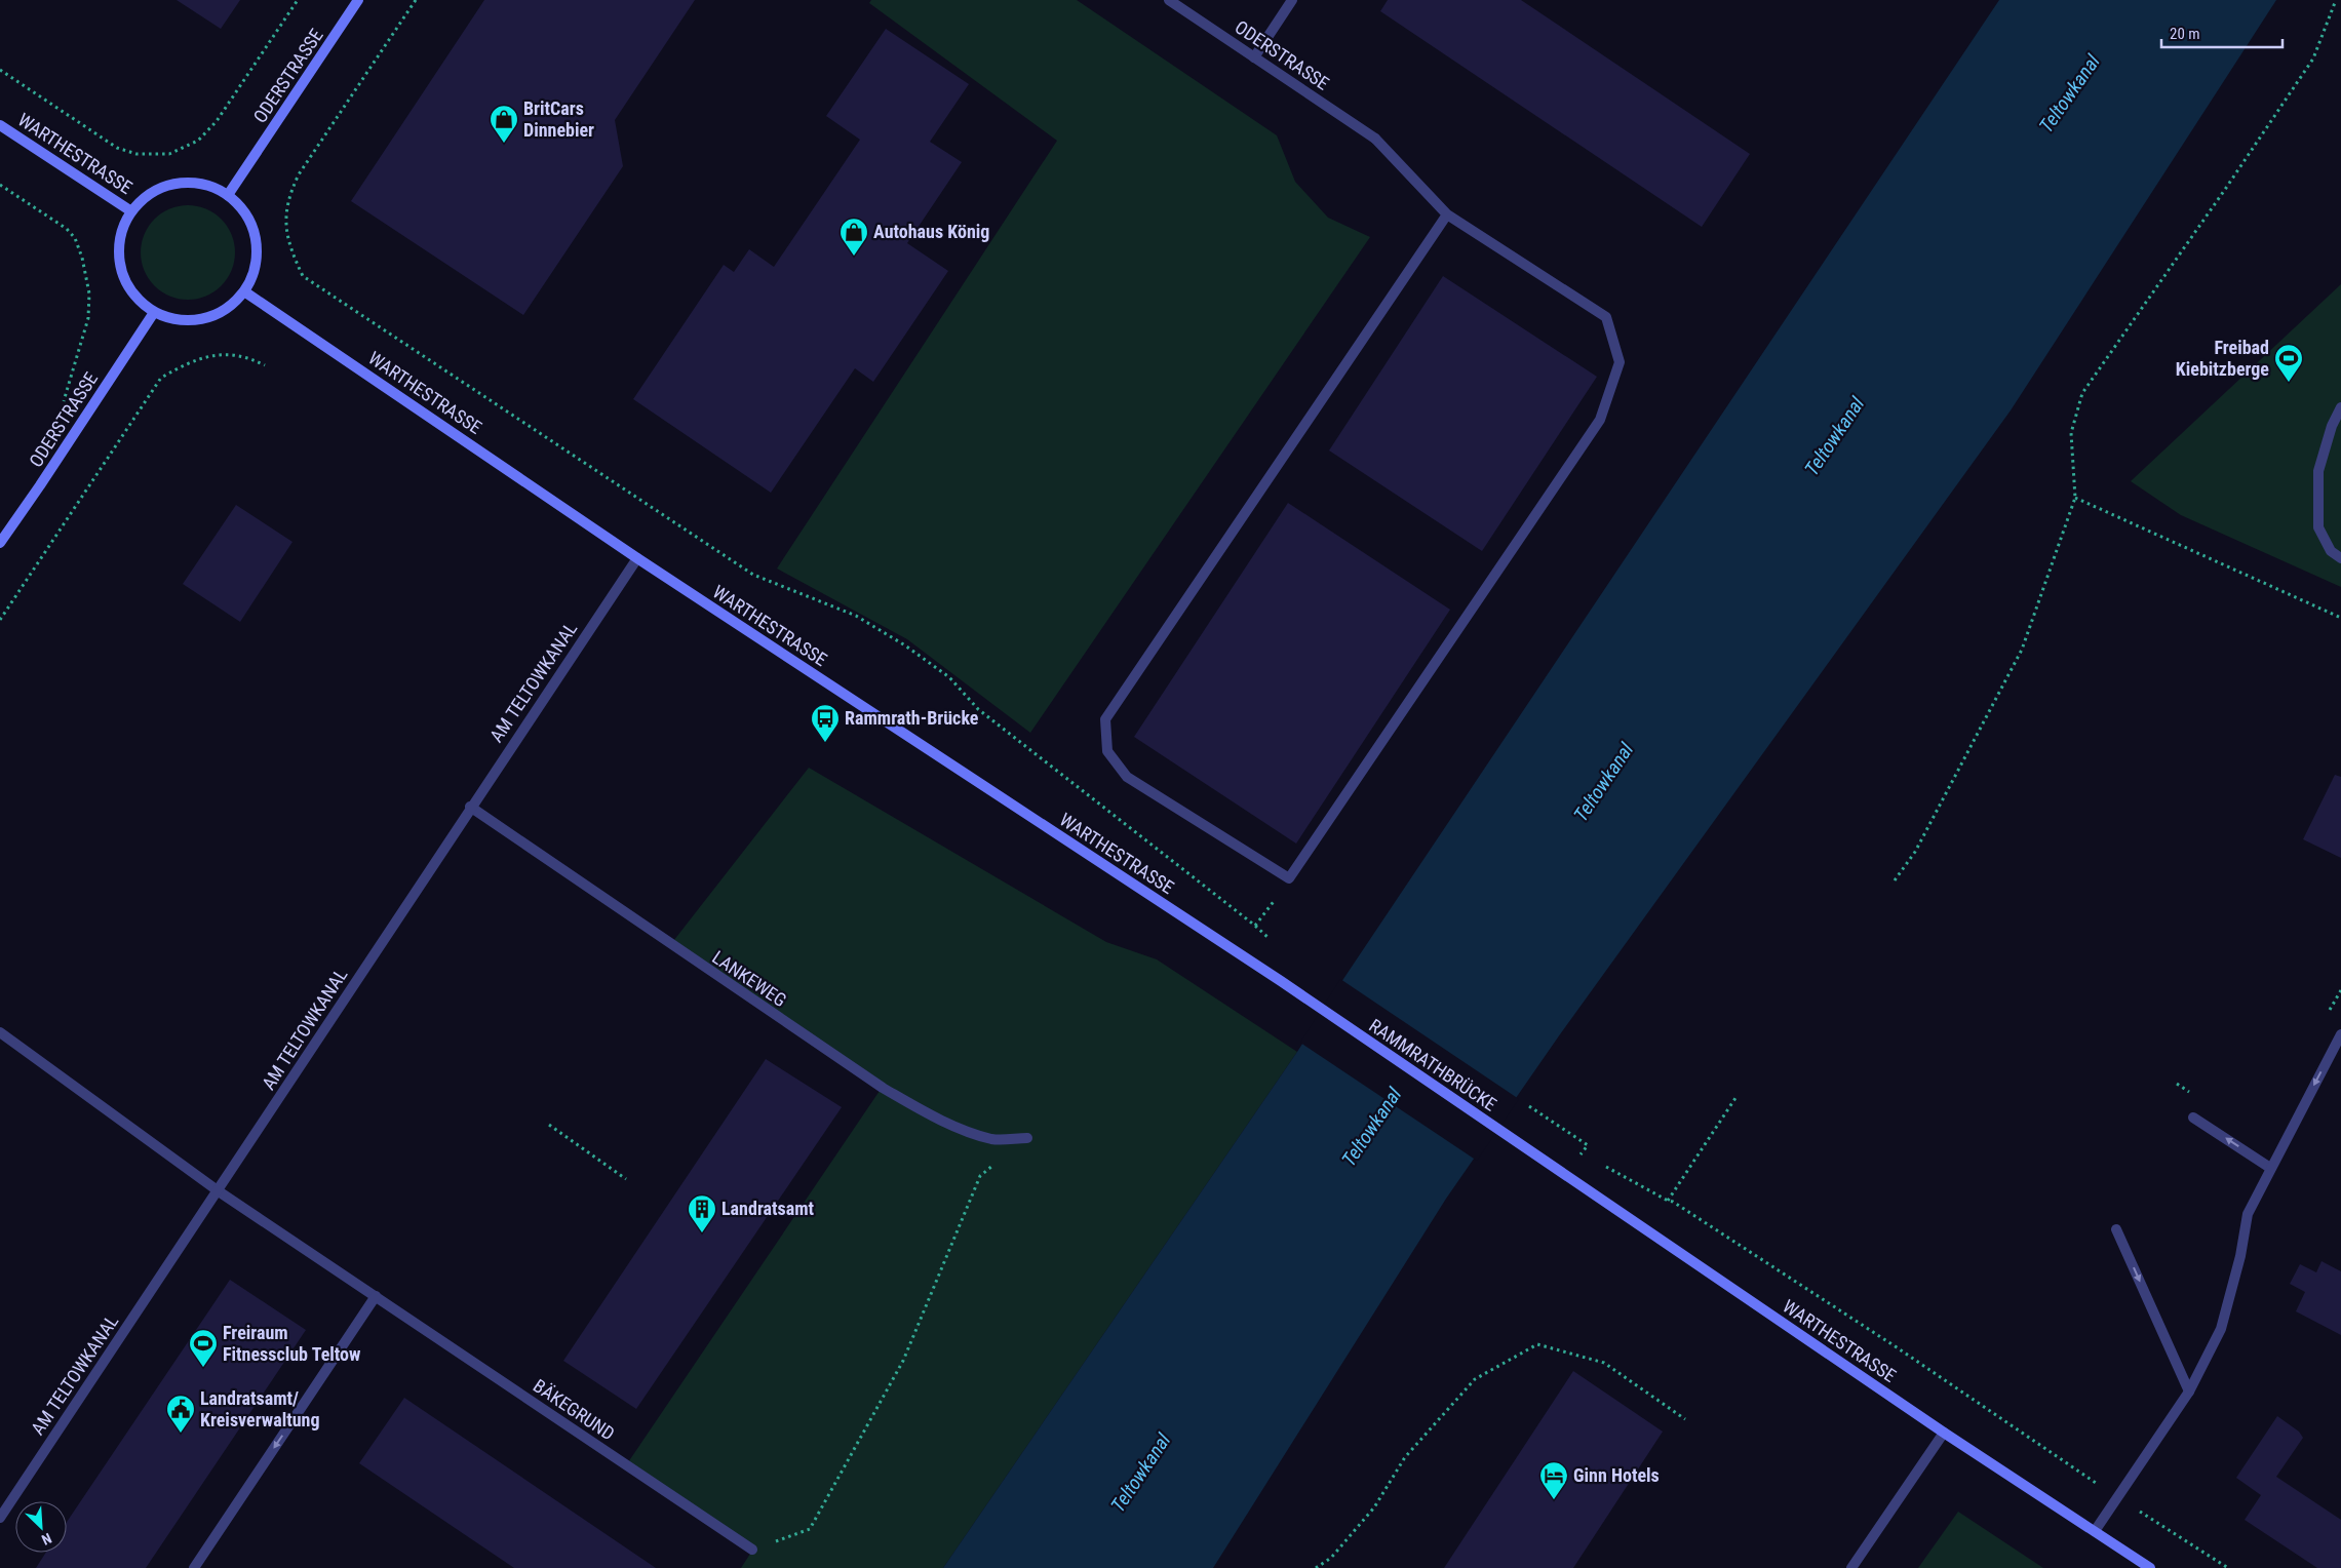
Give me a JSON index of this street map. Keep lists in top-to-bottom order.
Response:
{
  "streets": {
    "street": [
      "ODERSTRASSE",
      "WARTHESTRASSE",
      "AM TELTOWKANAL",
      "LANKEWEG",
      "RAMMRATHBRÜCKE",
      "BÄKEGRUND"
    ]
  },
  "crossings": [
    ["ODERSTRASSE", "WARTHESTRASSE"],
    ["WARTHESTRASSE", "AM TELTOWKANAL"],
    ["WARTHESTRASSE", "RAMMRATHBRÜCKE"],
    ["AM TELTOWKANAL", "LANKEWEG"],
    ["AM TELTOWKANAL", "BÄKEGRUND"]
  ],
  "water": ["Teltowkanal"],
  "places": {
    "shop": ["BritCars Dinnebier", "Autohaus König"],
    "sports": ["Freibad Kiebitzberge", "Freiraum Fitnessclub Teltow"],
    "bus stop": ["Rammrath-Brücke"],
    "building": ["Landratsamt"],
    "public building": ["Landratsamt/ Kreisverwaltung"],
    "hotel": ["Ginn Hotels"]
  },
  "scale_bar": "20 m",
  "north": "bottom right"
}
